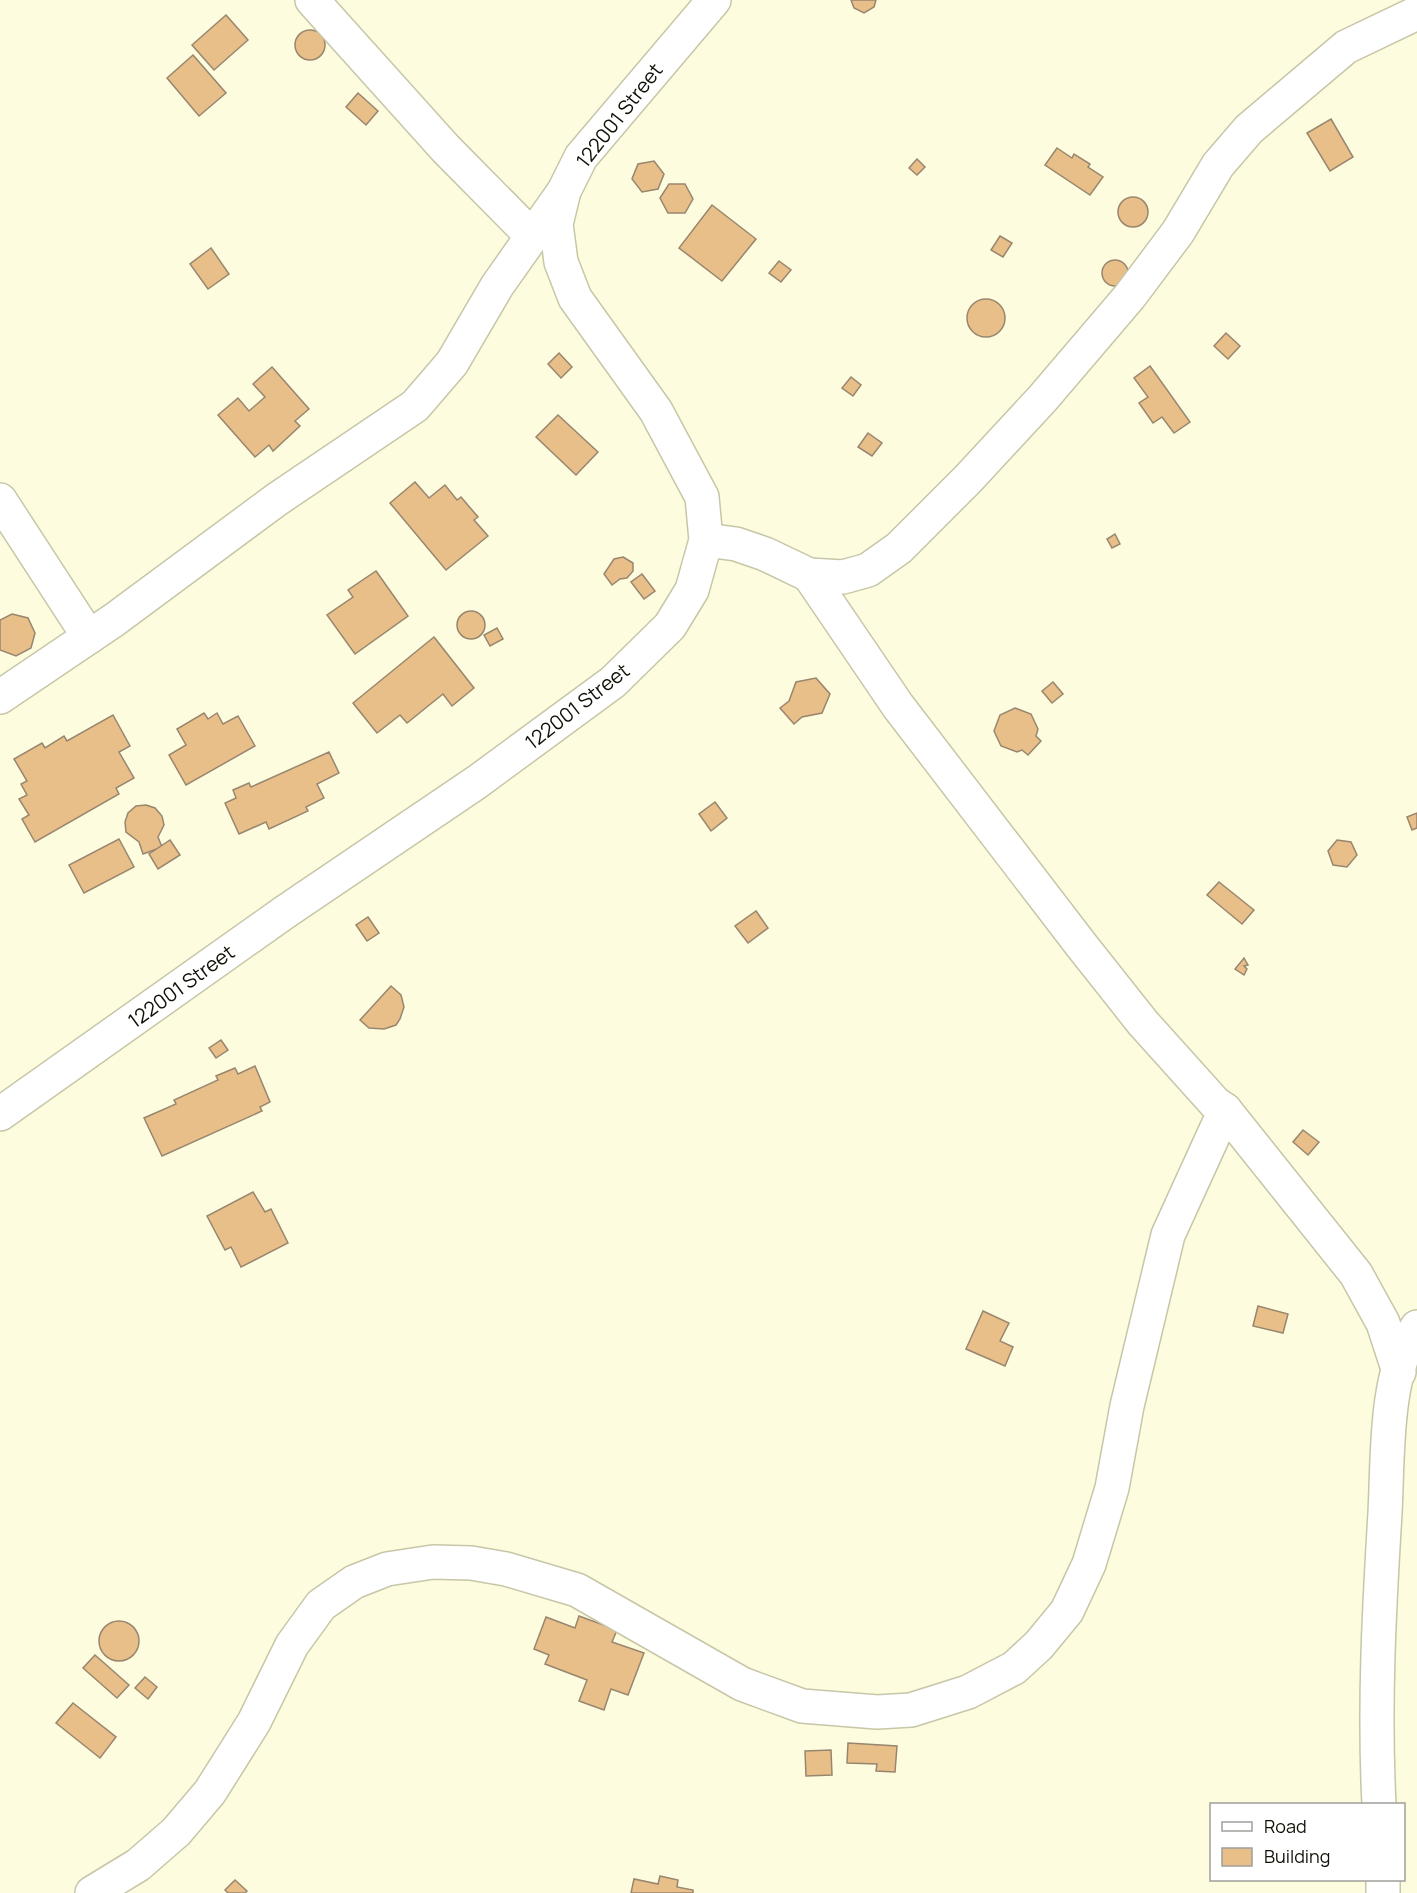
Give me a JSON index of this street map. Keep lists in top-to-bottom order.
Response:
{
  "streets": {
    "street": ["122001 Street"]
  },
  "legend": ["Road", "Building"]
}
